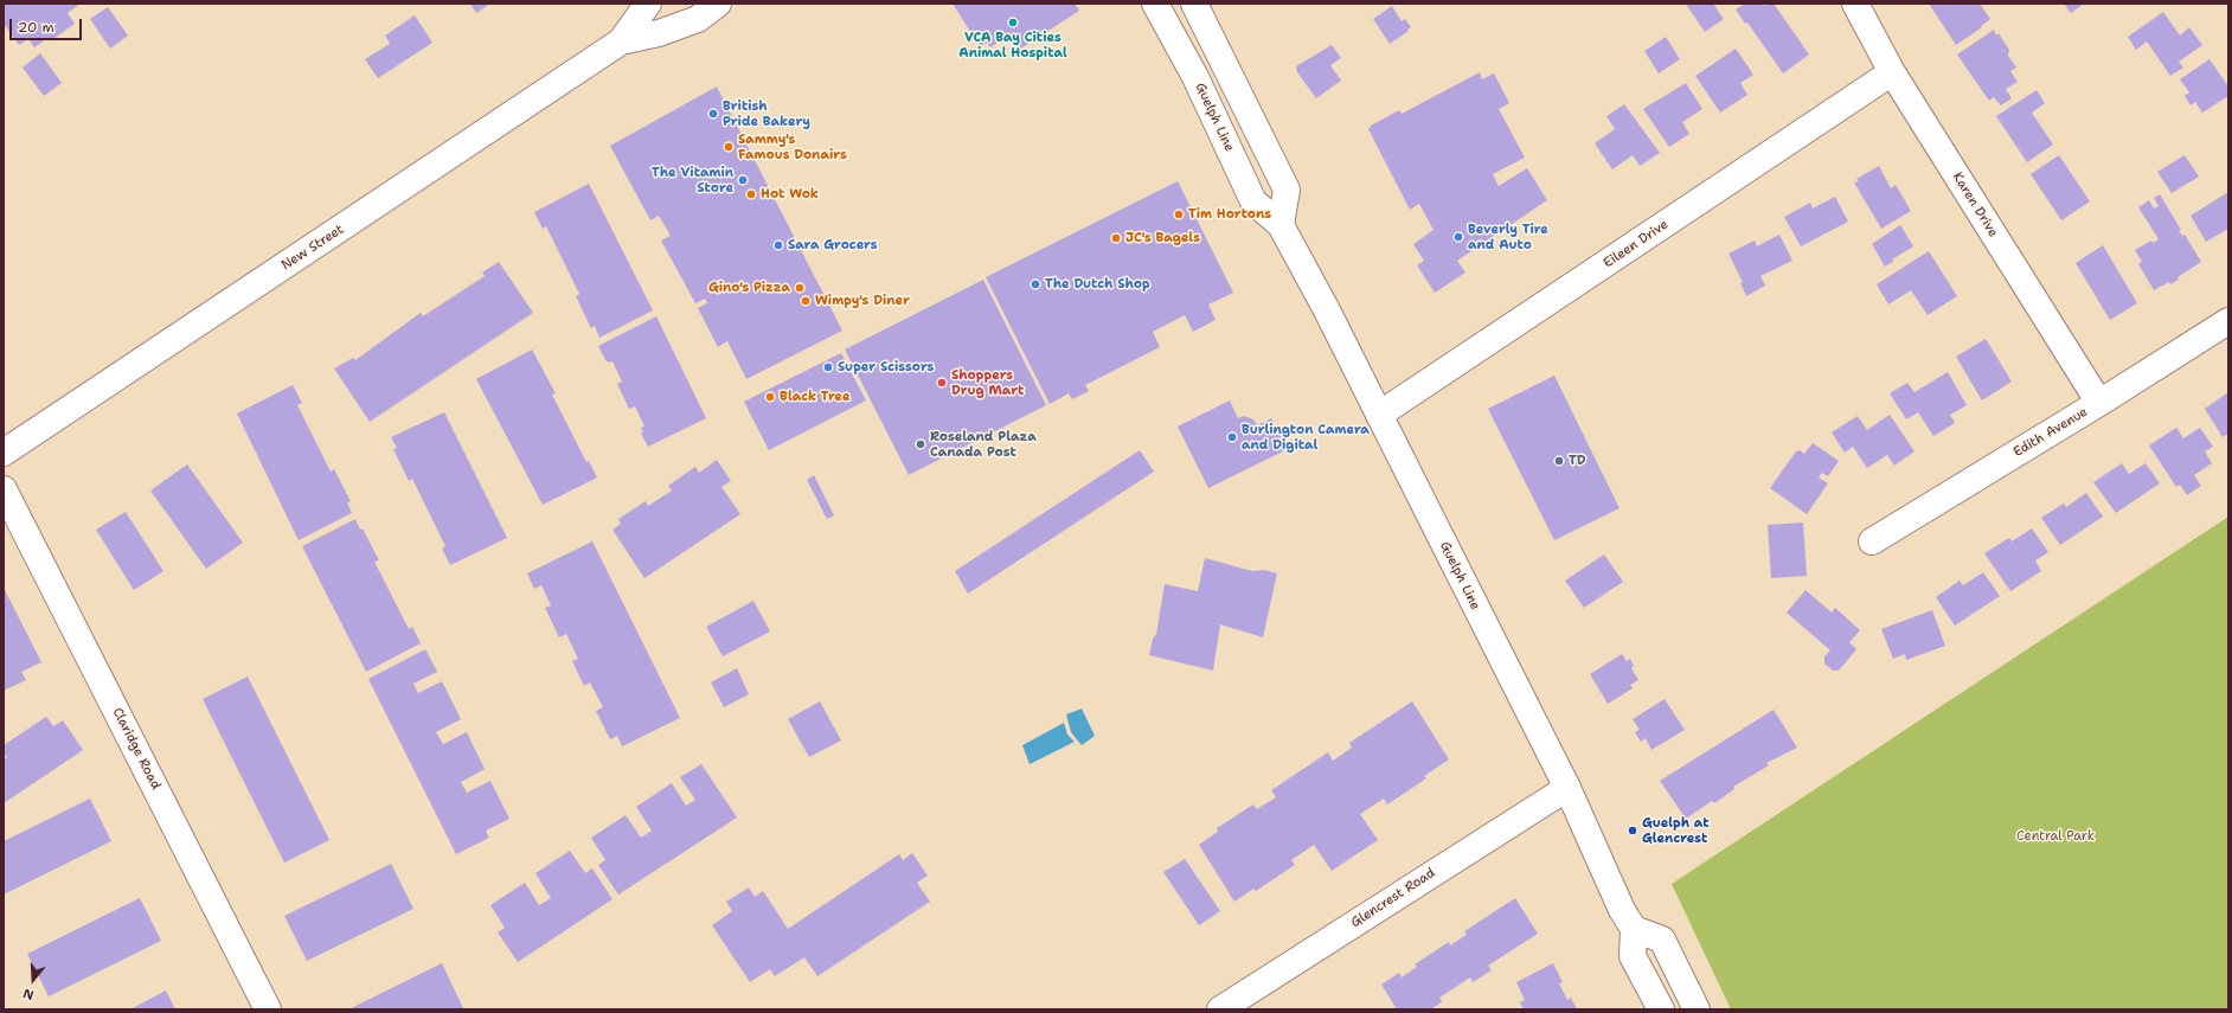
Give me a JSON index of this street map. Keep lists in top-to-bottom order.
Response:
{
  "streets": {
    "street": [
      "Guelph Line",
      "Karen Drive",
      "Eileen Drive",
      "New Street",
      "Edith Avenue",
      "Claridge Road",
      "Glencrest Road"
    ]
  },
  "crossings": [
    ["Guelph Line", "Eileen Drive"],
    ["Guelph Line", "Glencrest Road"],
    ["Karen Drive", "Eileen Drive"],
    ["Karen Drive", "Edith Avenue"]
  ],
  "parks": ["Central Park"],
  "places": [
    "VCA Bay Cities Animal Hospital",
    "British Pride Bakery",
    "Sammy's Famous Donairs",
    "The Vitamin Store",
    "Hot Wok",
    "Tim Hortons",
    "Beverly Tire and Auto",
    "JC's Bagels",
    "Sara Grocers",
    "The Dutch Shop",
    "Gino's Pizza",
    "Wimpy's Diner",
    "Super Scissors",
    "Shoppers Drug Mart",
    "Black Tree",
    "Burlington Camera and Digital",
    "Roseland Plaza Canada Post",
    "TD",
    "Guelph at Glencrest"
  ],
  "scale_bar": "20 m",
  "north": "bottom"
}
